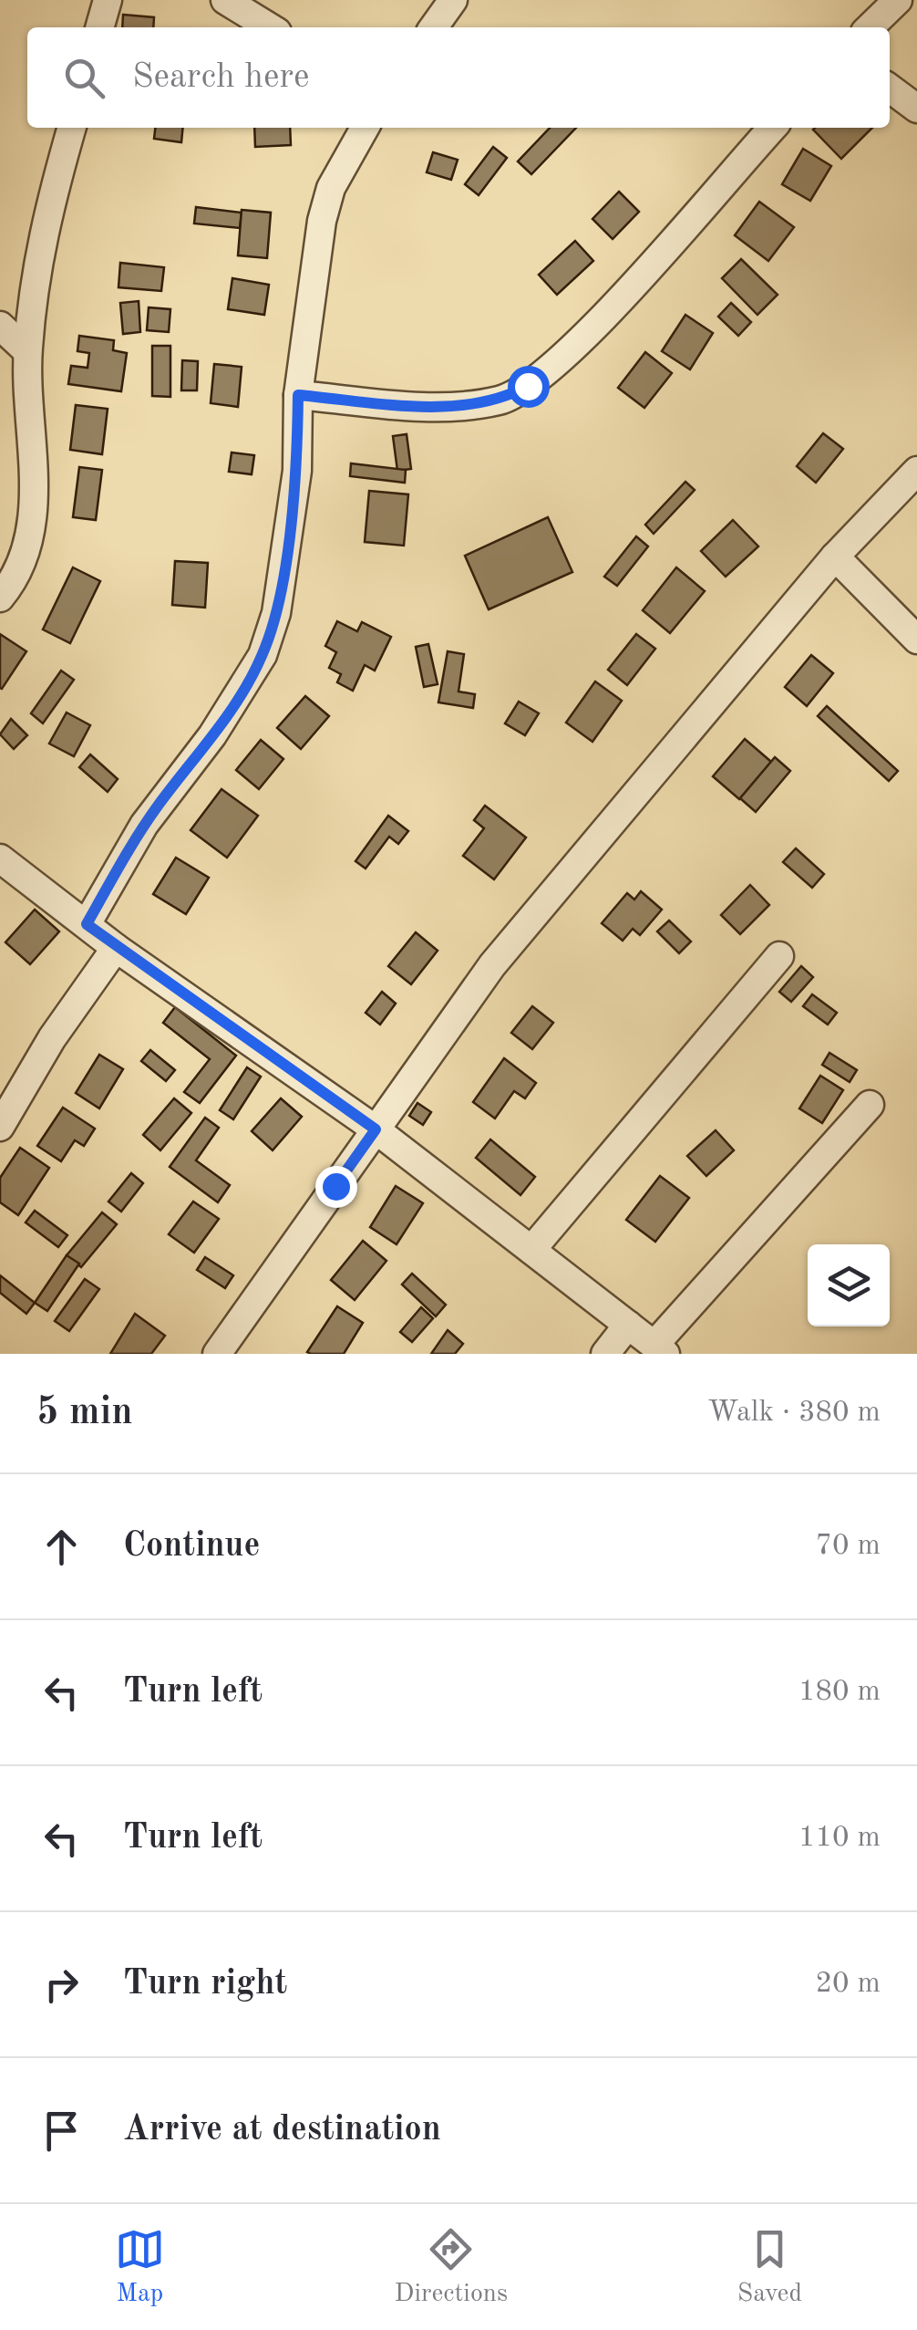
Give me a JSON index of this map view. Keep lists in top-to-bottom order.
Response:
{
  "page": {
    "search": "Search here",
    "heading": ["5 min", "Walk · 380 m"],
    "list": [
      ["Continue", "70 m"],
      ["Turn left", "180 m"],
      ["Turn left", "110 m"],
      ["Turn right", "20 m"],
      "Arrive at destination"
    ],
    "nav": ["Map", "Directions", "Saved"]
  }
}
